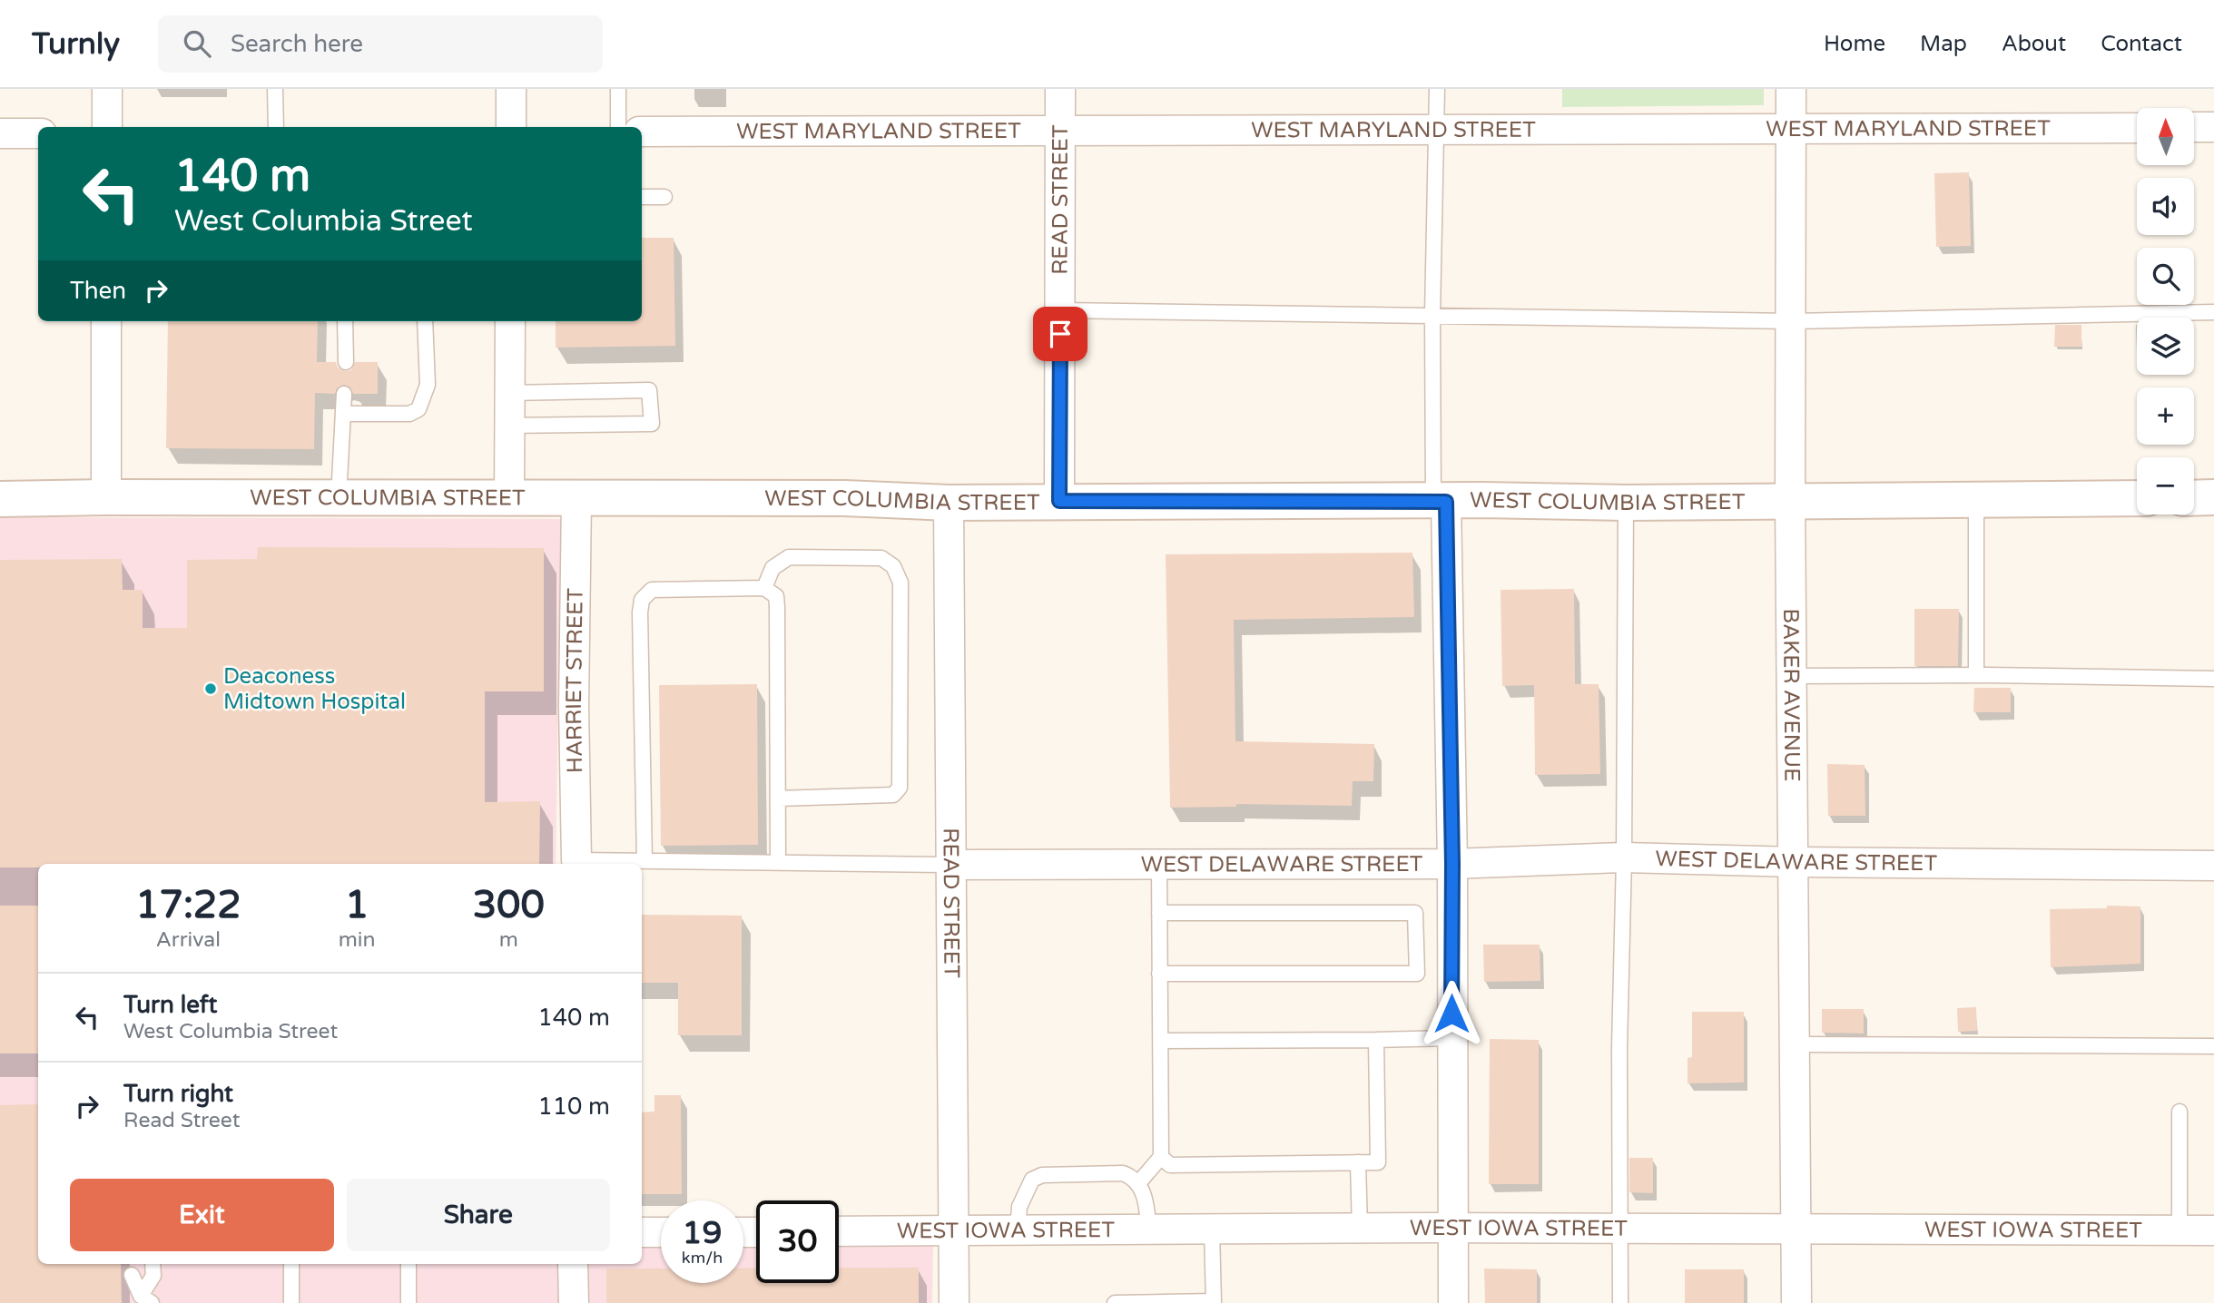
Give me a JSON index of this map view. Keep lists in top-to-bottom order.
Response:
{
  "streets": {
    "main road": ["WEST COLUMBIA STREET"],
    "street": [
      "WEST MARYLAND STREET",
      "READ STREET",
      "HARRIET STREET",
      "BAKER AVENUE",
      "WEST DELAWARE STREET",
      "WEST IOWA STREET"
    ]
  },
  "crossings": [
    ["WEST MARYLAND STREET", "READ STREET"],
    ["WEST MARYLAND STREET", "BAKER AVENUE"],
    ["READ STREET", "WEST COLUMBIA STREET"],
    ["READ STREET", "WEST DELAWARE STREET"],
    ["READ STREET", "WEST IOWA STREET"],
    ["WEST COLUMBIA STREET", "HARRIET STREET"],
    ["WEST COLUMBIA STREET", "BAKER AVENUE"],
    ["HARRIET STREET", "WEST DELAWARE STREET"],
    ["BAKER AVENUE", "WEST DELAWARE STREET"],
    ["BAKER AVENUE", "WEST IOWA STREET"]
  ],
  "places": ["Deaconess Midtown Hospital"],
  "north": "top",
  "page": {
    "header": "Turnly",
    "search": "Search here",
    "nav": [
      "Home",
      "Map",
      "About",
      "Contact"
    ],
    "map_buttons": ["+", "−"],
    "turn": ["140 m", "West Columbia Street"],
    "then": "Then",
    "eta": [
      "17:22",
      "Arrival",
      "1",
      "min",
      "300",
      "m"
    ],
    "list": [
      {
        "name": "Turn left",
        "note": "West Columbia Street",
        "value": "140 m"
      },
      {
        "name": "Turn right",
        "note": "Read Street",
        "value": "110 m"
      }
    ],
    "buttons": ["Exit", "Share"],
    "speed": "19 km/h",
    "limit": "30"
  }
}
